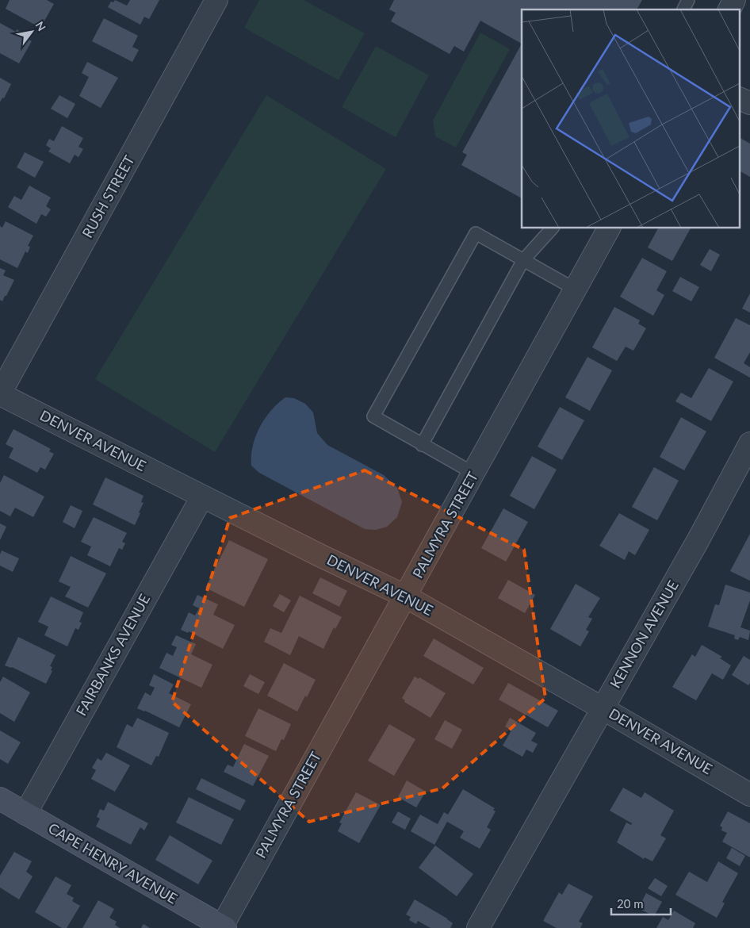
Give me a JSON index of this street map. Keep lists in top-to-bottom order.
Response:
{
  "streets": {
    "street": [
      "RUSH STREET",
      "DENVER AVENUE",
      "PALMYRA STREET",
      "KENNON AVENUE",
      "FAIRBANKS AVENUE",
      "CAPE HENRY AVENUE"
    ]
  },
  "crossings": [
    ["RUSH STREET", "DENVER AVENUE"],
    ["DENVER AVENUE", "PALMYRA STREET"],
    ["DENVER AVENUE", "KENNON AVENUE"],
    ["DENVER AVENUE", "FAIRBANKS AVENUE"],
    ["PALMYRA STREET", "CAPE HENRY AVENUE"],
    ["FAIRBANKS AVENUE", "CAPE HENRY AVENUE"]
  ],
  "scale_bar": "20 m",
  "north": "top right"
}
